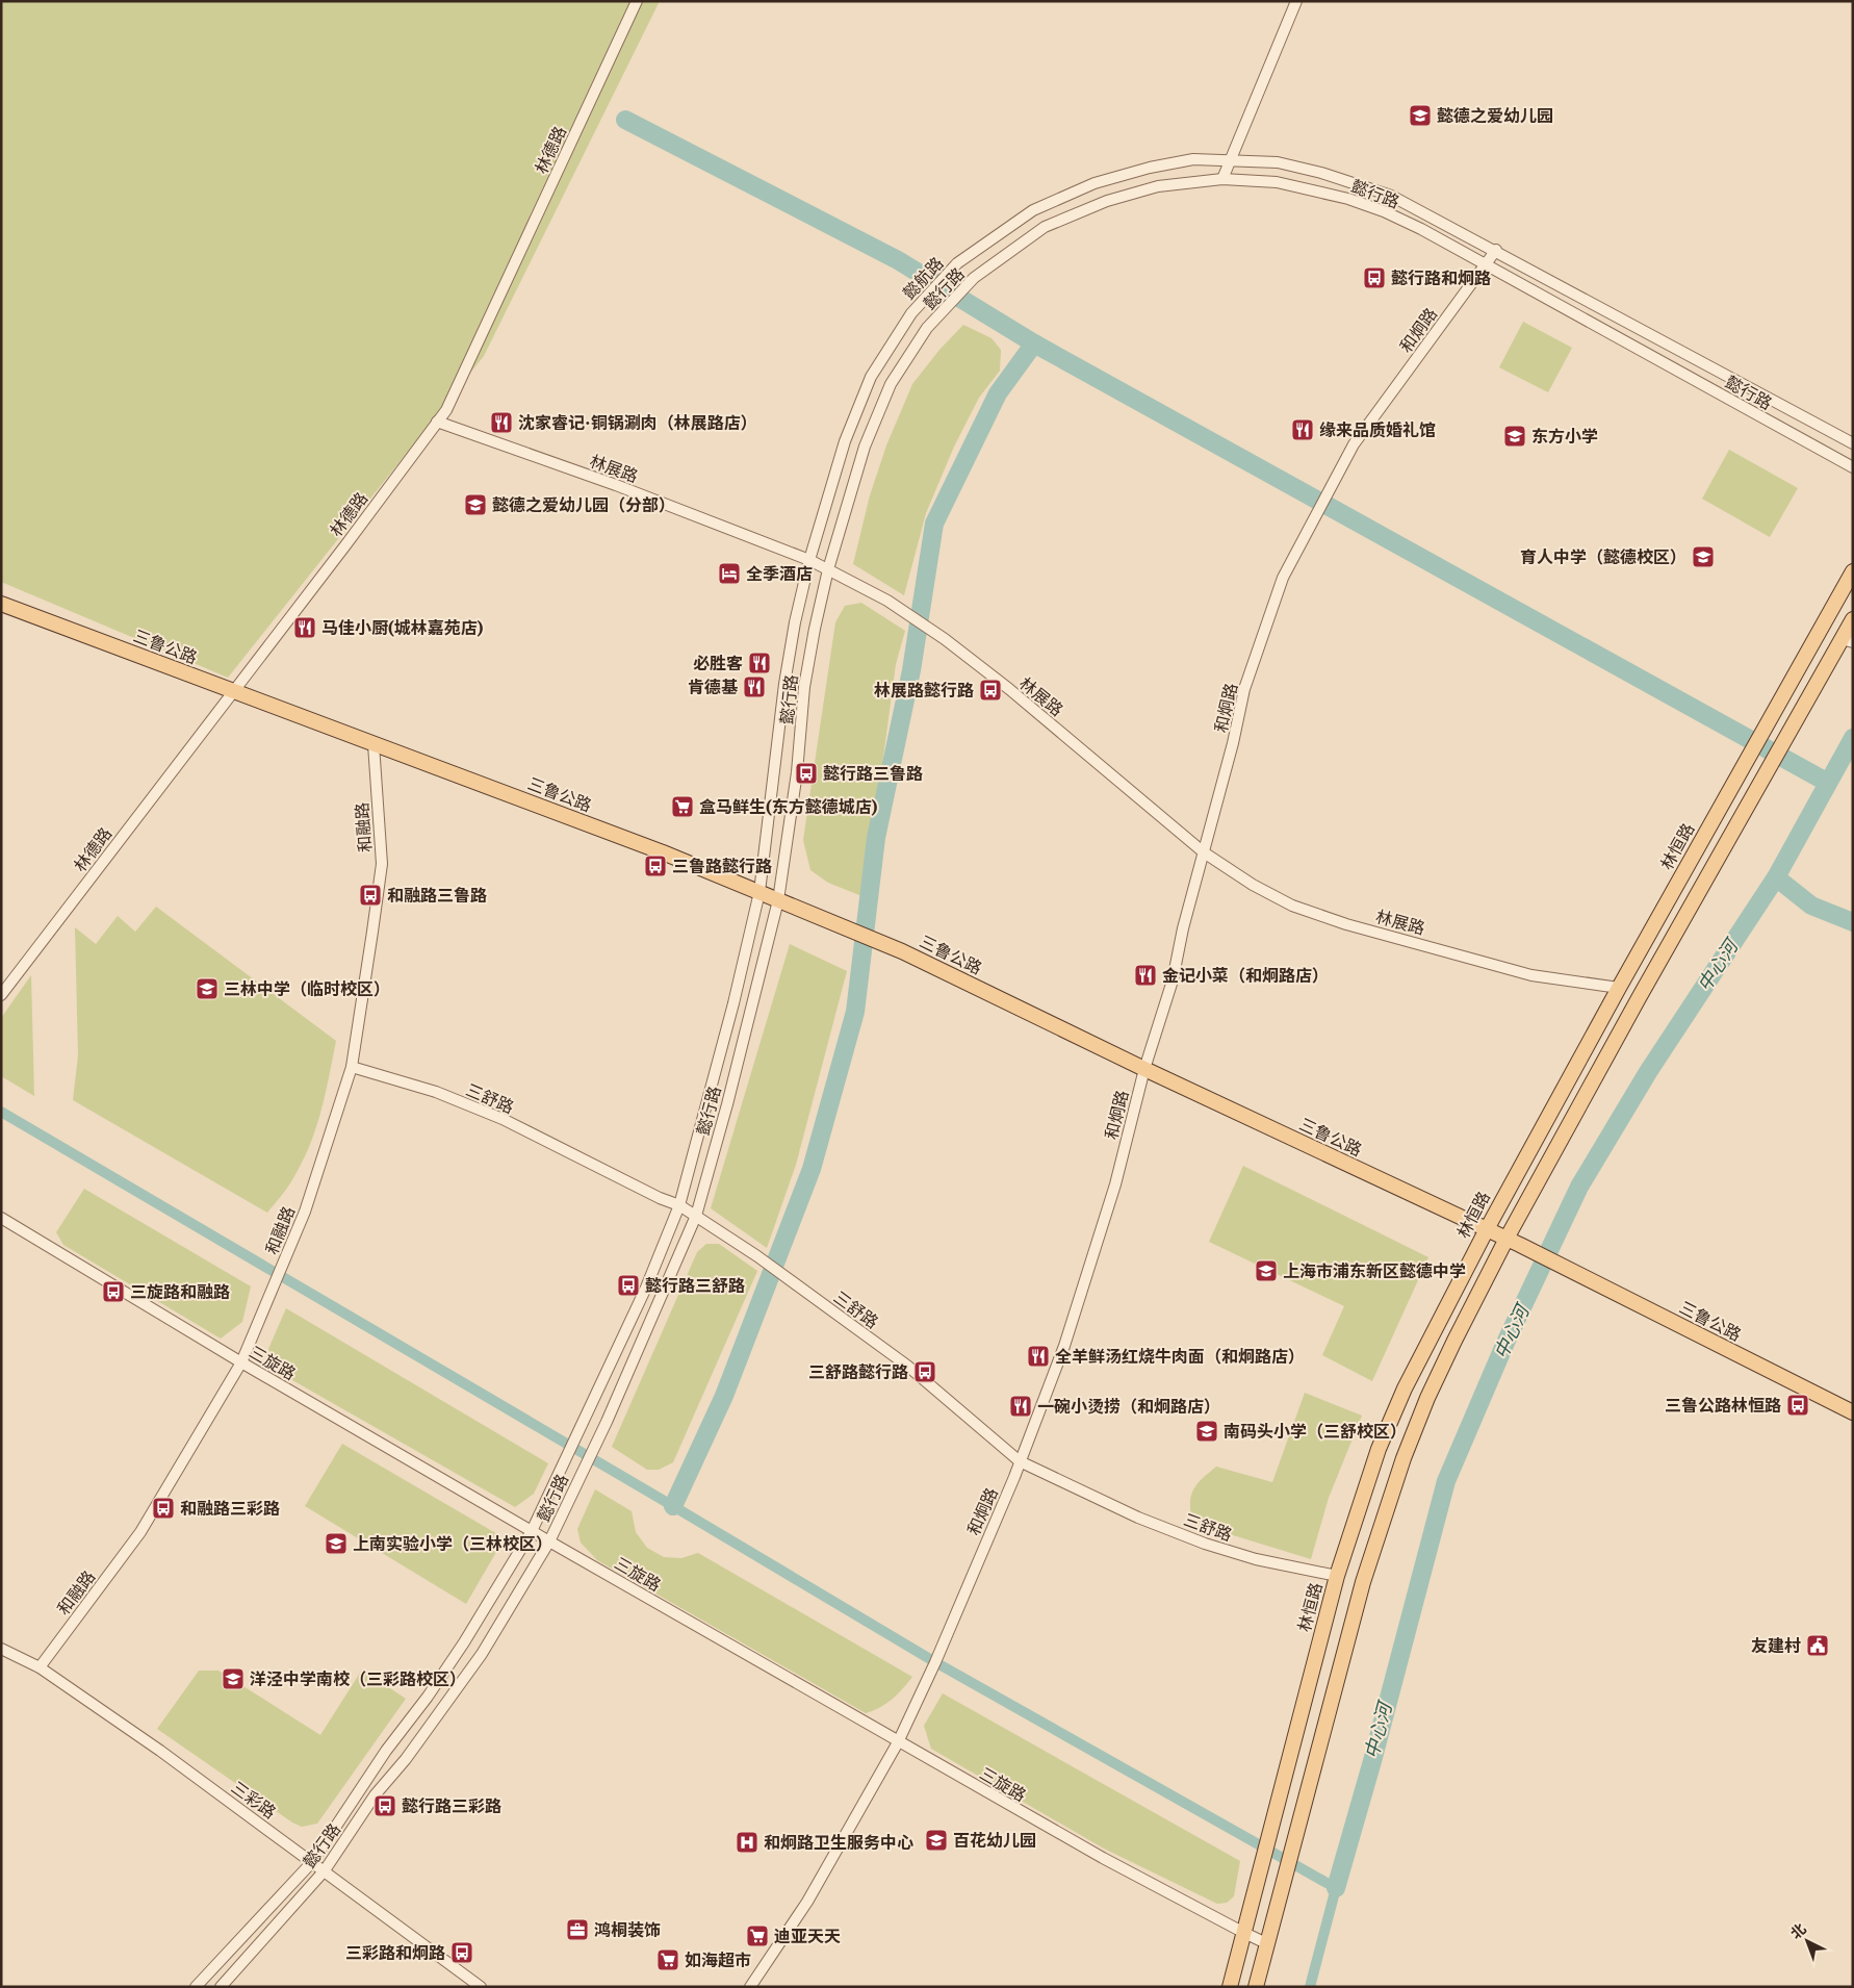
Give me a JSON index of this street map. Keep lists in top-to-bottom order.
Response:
{
  "streets": {
    "main road": ["三鲁公路", "林恒路"],
    "street": [
      "林德路",
      "懿行路",
      "懿航路",
      "和炯路",
      "林展路",
      "和融路",
      "三舒路",
      "三旋路",
      "三彩路"
    ]
  },
  "crossings": [
    ["林德路", "林展路"],
    ["林德路", "三鲁公路"],
    ["懿行路", "懿航路"],
    ["懿行路", "和炯路"],
    ["懿行路", "林展路"],
    ["懿行路", "三鲁公路"],
    ["懿行路", "三舒路"],
    ["懿行路", "三旋路"],
    ["懿行路", "三彩路"],
    ["和炯路", "林展路"],
    ["和炯路", "三鲁公路"],
    ["和炯路", "三舒路"],
    ["和炯路", "三旋路"],
    ["林展路", "林恒路"],
    ["三鲁公路", "和融路"],
    ["三鲁公路", "林恒路"],
    ["和融路", "三舒路"],
    ["和融路", "三旋路"],
    ["和融路", "三彩路"],
    ["林恒路", "三舒路"],
    ["林恒路", "三旋路"]
  ],
  "water": ["中心河"],
  "places": {
    "school or university": [
      "懿德之爱幼儿园",
      "东方小学",
      "懿德之爱幼儿园（分部）",
      "育人中学（懿德校区）",
      "三林中学（临时校区）",
      "上海市浦东新区懿德中学",
      "南码头小学（三舒校区）",
      "上南实验小学（三林校区）",
      "洋泾中学南校（三彩路校区）",
      "百花幼儿园"
    ],
    "bus stop": [
      "懿行路和炯路",
      "林展路懿行路",
      "懿行路三鲁路",
      "三鲁路懿行路",
      "和融路三鲁路",
      "懿行路三舒路",
      "三旋路和融路",
      "三舒路懿行路",
      "三鲁公路林恒路",
      "和融路三彩路",
      "懿行路三彩路",
      "三彩路和炯路"
    ],
    "restaurant": [
      "沈家睿记·铜锅涮肉（林展路店）",
      "缘来品质婚礼馆",
      "马佳小厨(城林嘉苑店)",
      "必胜客",
      "肯德基",
      "金记小菜（和炯路店）",
      "全羊鲜汤红烧牛肉面（和炯路店）",
      "一碗小烫捞（和炯路店）"
    ],
    "hotel": ["全季酒店"],
    "supermarket": ["盒马鲜生(东方懿德城店)", "迪亚天天", "如海超市"],
    "public building": ["友建村"],
    "hospital": ["和炯路卫生服务中心"],
    "office": ["鸿桐装饰"]
  },
  "north": "top left"
}
